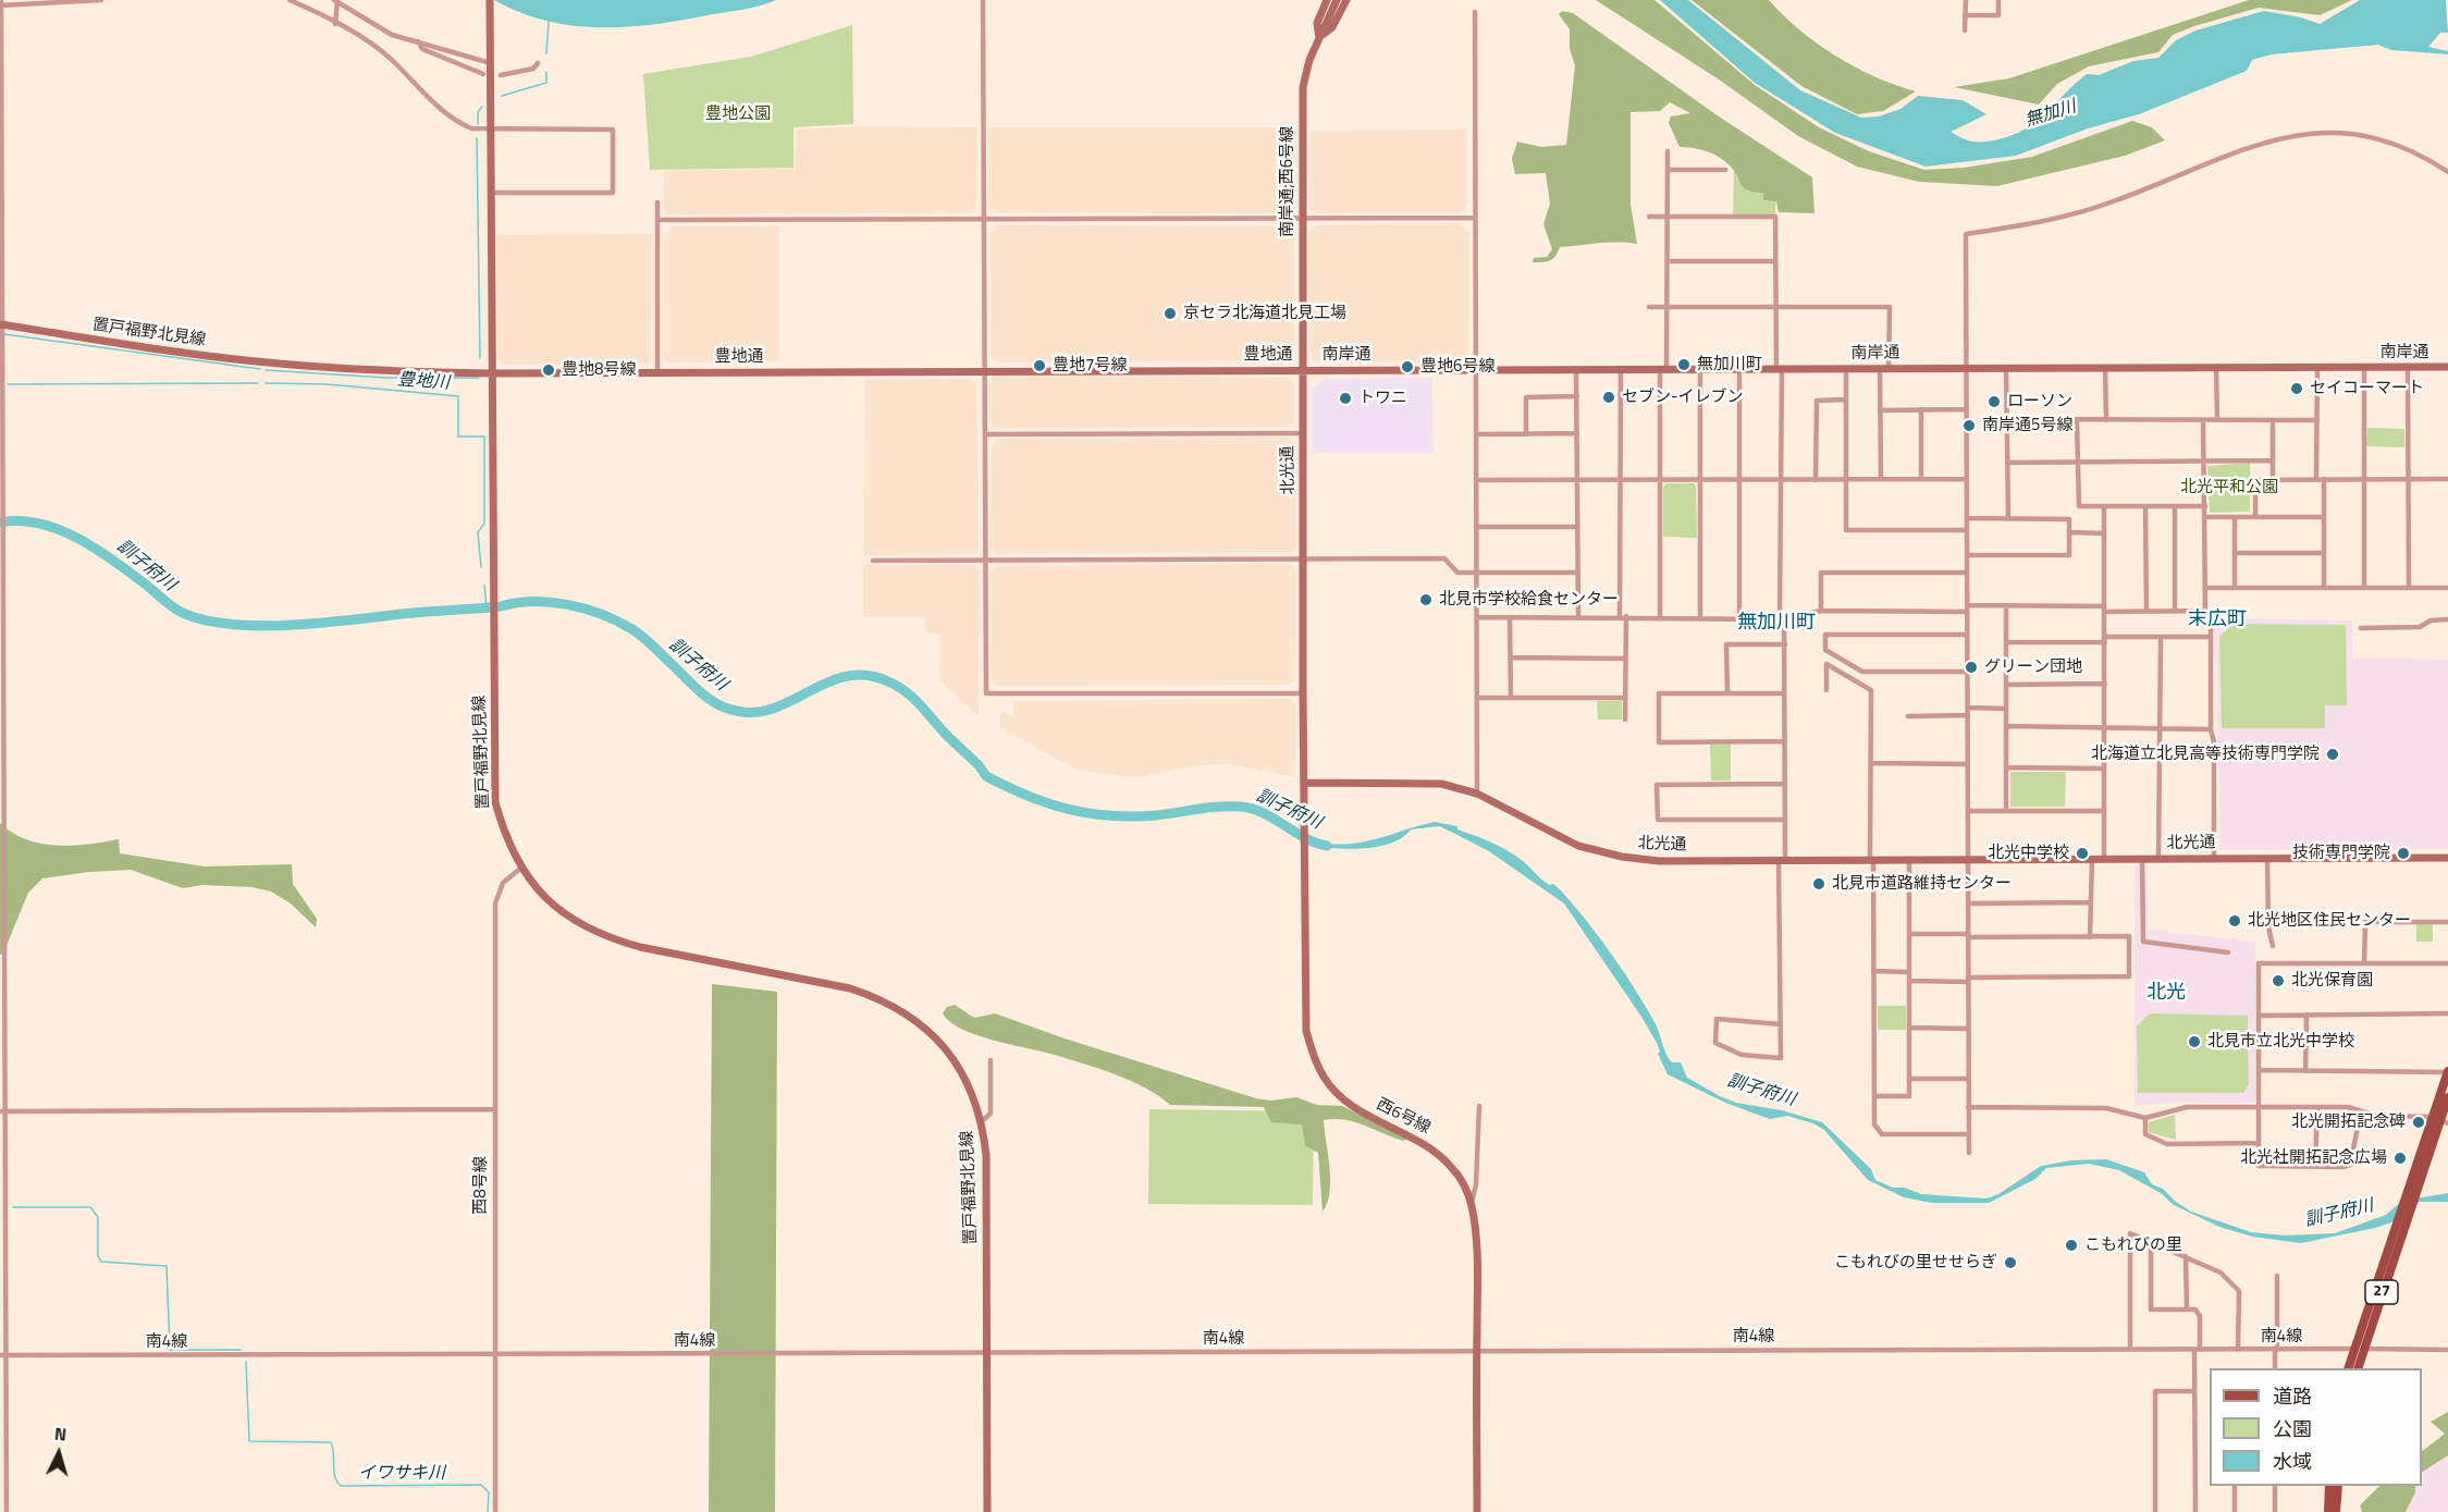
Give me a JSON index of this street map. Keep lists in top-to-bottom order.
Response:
{
  "streets": {
    "main road": [
      "南岸通;西6号線",
      "置戸福野北見線",
      "南岸通",
      "豊地通",
      "北光通",
      "西6号線",
      "27"
    ],
    "street": ["西8号線", "南4線"]
  },
  "crossings": [
    ["南岸通;西6号線", "南岸通"],
    ["南岸通;西6号線", "豊地通"],
    ["南岸通;西6号線", "北光通"],
    ["置戸福野北見線", "豊地通"],
    ["置戸福野北見線", "西8号線"],
    ["置戸福野北見線", "南4線"],
    ["南岸通", "豊地通"],
    ["南岸通", "北光通"],
    ["豊地通", "北光通"],
    ["北光通", "西6号線"],
    ["西6号線", "南4線"],
    ["西8号線", "南4線"],
    ["27", "南4線"]
  ],
  "districts": ["末広町", "無加川町", "北光"],
  "water": [
    "無加川",
    "豊地川",
    "訓子府川",
    "イワサキ川"
  ],
  "parks": ["豊地公園", "北光平和公園"],
  "places": [
    "京セラ北海道北見工場",
    "無加川町",
    "豊地7号線",
    "豊地6号線",
    "豊地8号線",
    "セイコーマート",
    "セブン-イレブン",
    "トワニ",
    "ローソン",
    "南岸通5号線",
    "北見市学校給食センター",
    "グリーン団地",
    "北海道立北見高等技術専門学院",
    "北光中学校",
    "技術専門学院",
    "北見市道路維持センター",
    "北光地区住民センター",
    "北光保育園",
    "北見市立北光中学校",
    "北光開拓記念碑",
    "北光社開拓記念広場",
    "こもれびの里",
    "こもれびの里せせらぎ"
  ],
  "legend": ["道路", "公園", "水域"],
  "north": "top"
}
